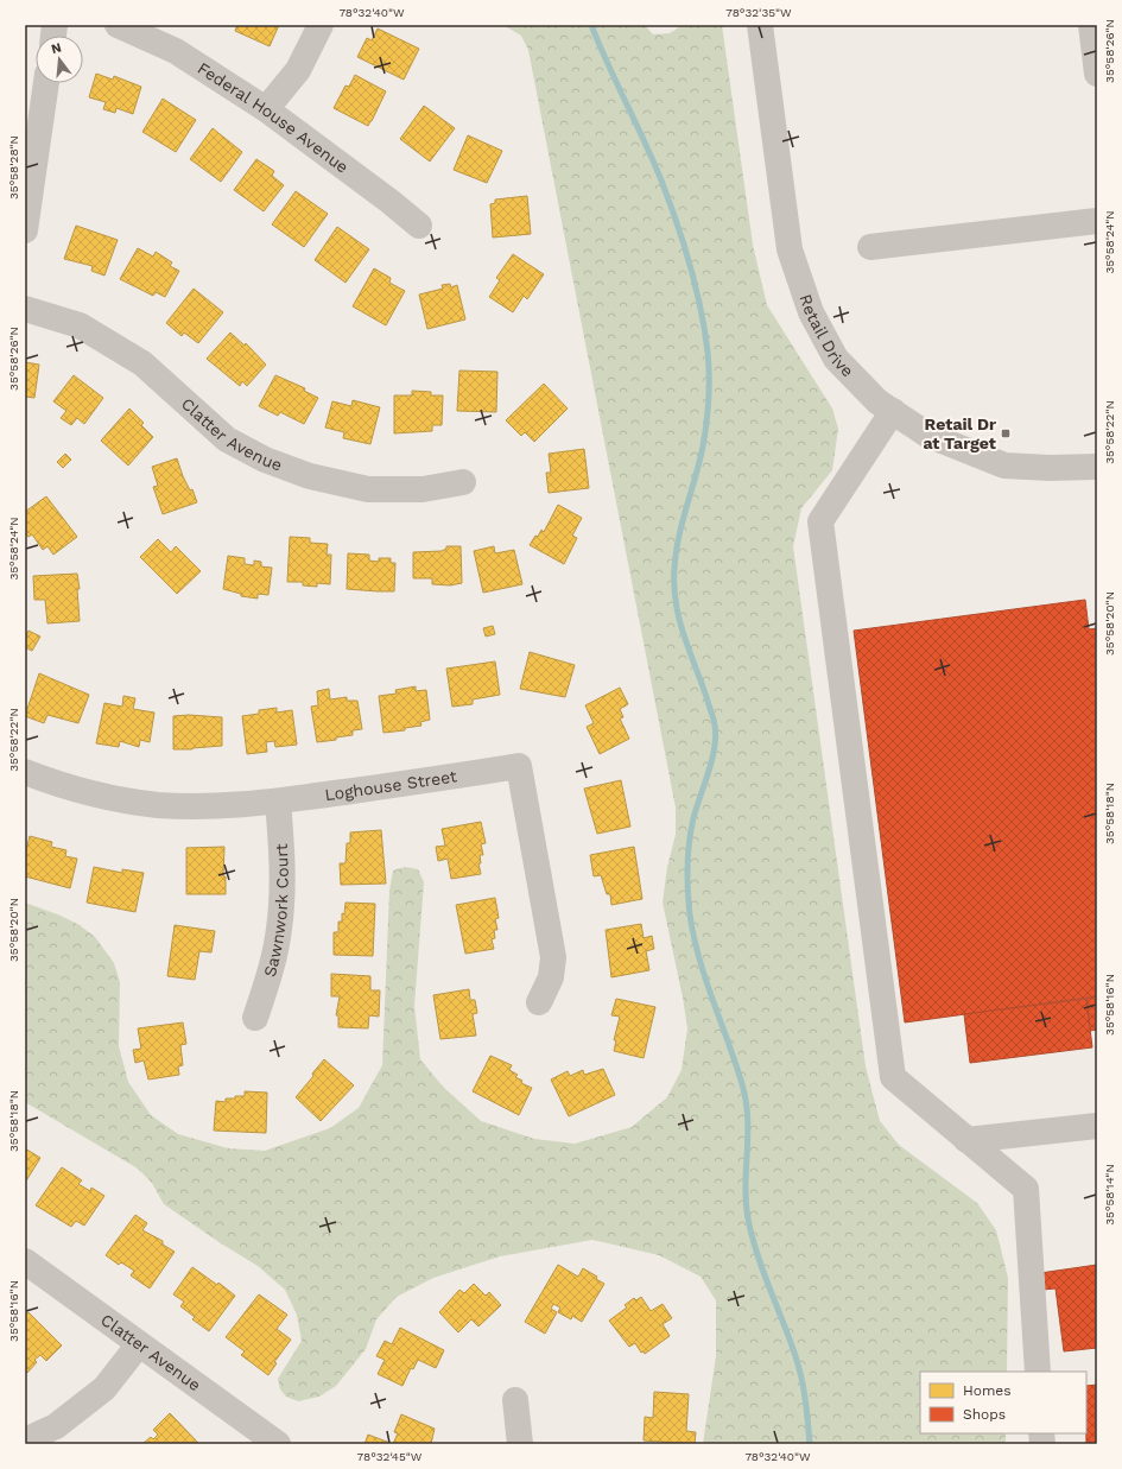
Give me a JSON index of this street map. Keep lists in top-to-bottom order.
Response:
{
  "streets": {
    "street": [
      "Federal House Avenue",
      "Retail Drive",
      "Clatter Avenue",
      "Loghouse Street",
      "Sawnwork Court"
    ]
  },
  "crossings": [
    ["Loghouse Street", "Sawnwork Court"]
  ],
  "places": {
    "transit": ["Retail Dr at Target"]
  },
  "legend": ["Homes", "Shops"],
  "north": "top",
  "coordinates": [
    "78°32'40\"W",
    "78°32'35\"W",
    "35°58'26\"N",
    "35°58'28\"N",
    "35°58'24\"N",
    "35°58'22\"N",
    "35°58'20\"N",
    "35°58'18\"N",
    "35°58'16\"N",
    "35°58'14\"N",
    "78°32'45\"W"
  ]
}
